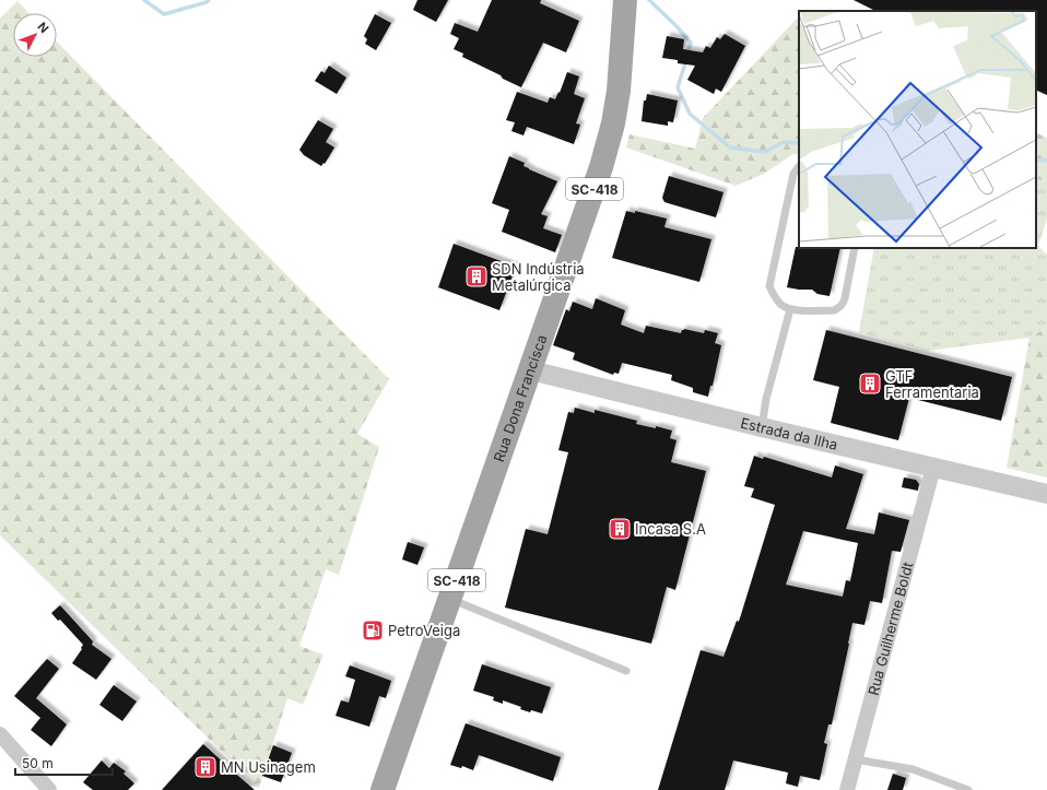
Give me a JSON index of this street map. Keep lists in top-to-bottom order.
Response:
{
  "streets": {
    "main road": ["SC-418", "Rua Dona Francisca"],
    "street": ["Estrada da Ilha", "Rua Guilherme Boldt"]
  },
  "crossings": [
    ["Rua Dona Francisca", "Estrada da Ilha"],
    ["Estrada da Ilha", "Rua Guilherme Boldt"]
  ],
  "places": {
    "building": [
      "SDN Indústria Metalúrgica",
      "GTF Ferramentaria",
      "Incasa S.A",
      "MN Usinagem"
    ],
    "fuel station": ["PetroVeiga"]
  },
  "scale_bar": "50 m",
  "north": "top right"
}
